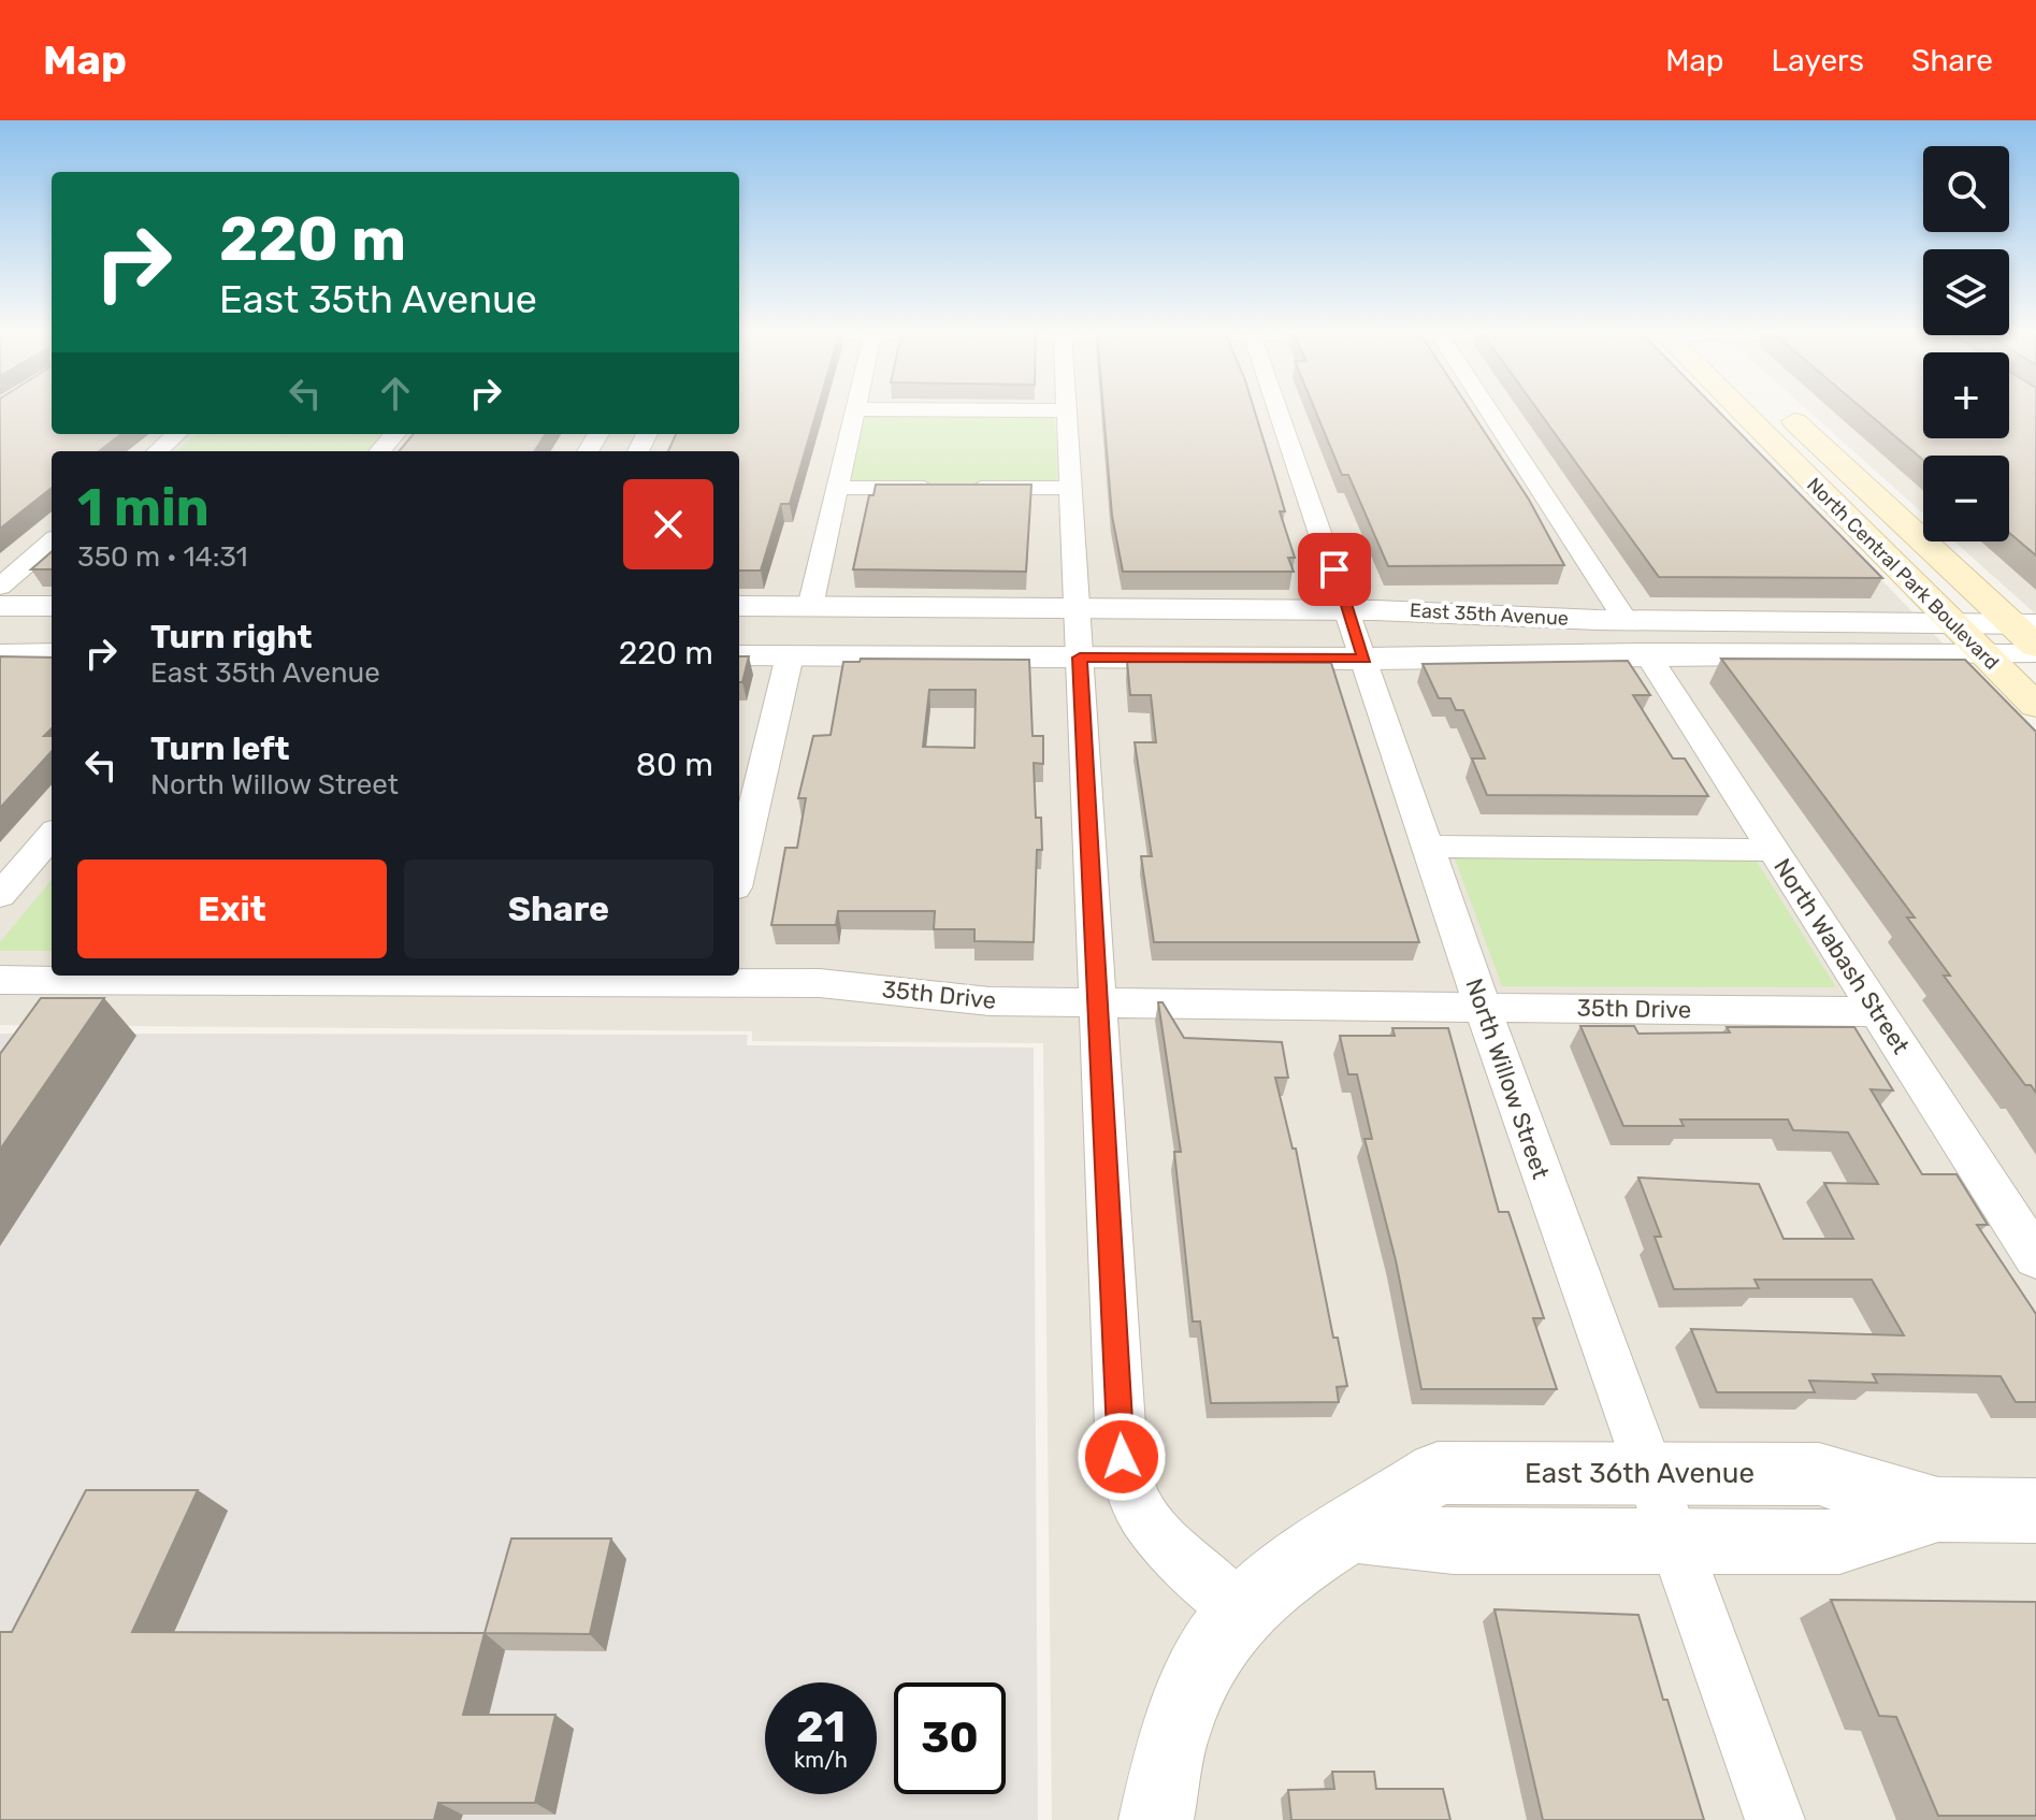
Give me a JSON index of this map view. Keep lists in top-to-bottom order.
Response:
{
  "streets": {
    "main road": ["North Central Park Boulevard"],
    "street": [
      "East 35th Avenue",
      "North Wabash Street",
      "35th Drive",
      "North Willow Street",
      "East 36th Avenue"
    ]
  },
  "crossings": [
    ["North Central Park Boulevard", "East 35th Avenue"],
    ["East 35th Avenue", "North Wabash Street"],
    ["East 35th Avenue", "North Willow Street"],
    ["North Wabash Street", "35th Drive"],
    ["35th Drive", "North Willow Street"],
    ["North Willow Street", "East 36th Avenue"]
  ],
  "page": {
    "header": "Map",
    "nav": ["Map", "Layers", "Share"],
    "map_buttons": ["+", "−"],
    "turn": ["220 m", "East 35th Avenue"],
    "heading": ["1 min", "350 m · 14:31"],
    "list": [
      {
        "name": "Turn right",
        "note": "East 35th Avenue",
        "value": "220 m"
      },
      {
        "name": "Turn left",
        "note": "North Willow Street",
        "value": "80 m"
      }
    ],
    "buttons": ["Exit", "Share"],
    "speed": "21 km/h",
    "limit": "30"
  }
}
